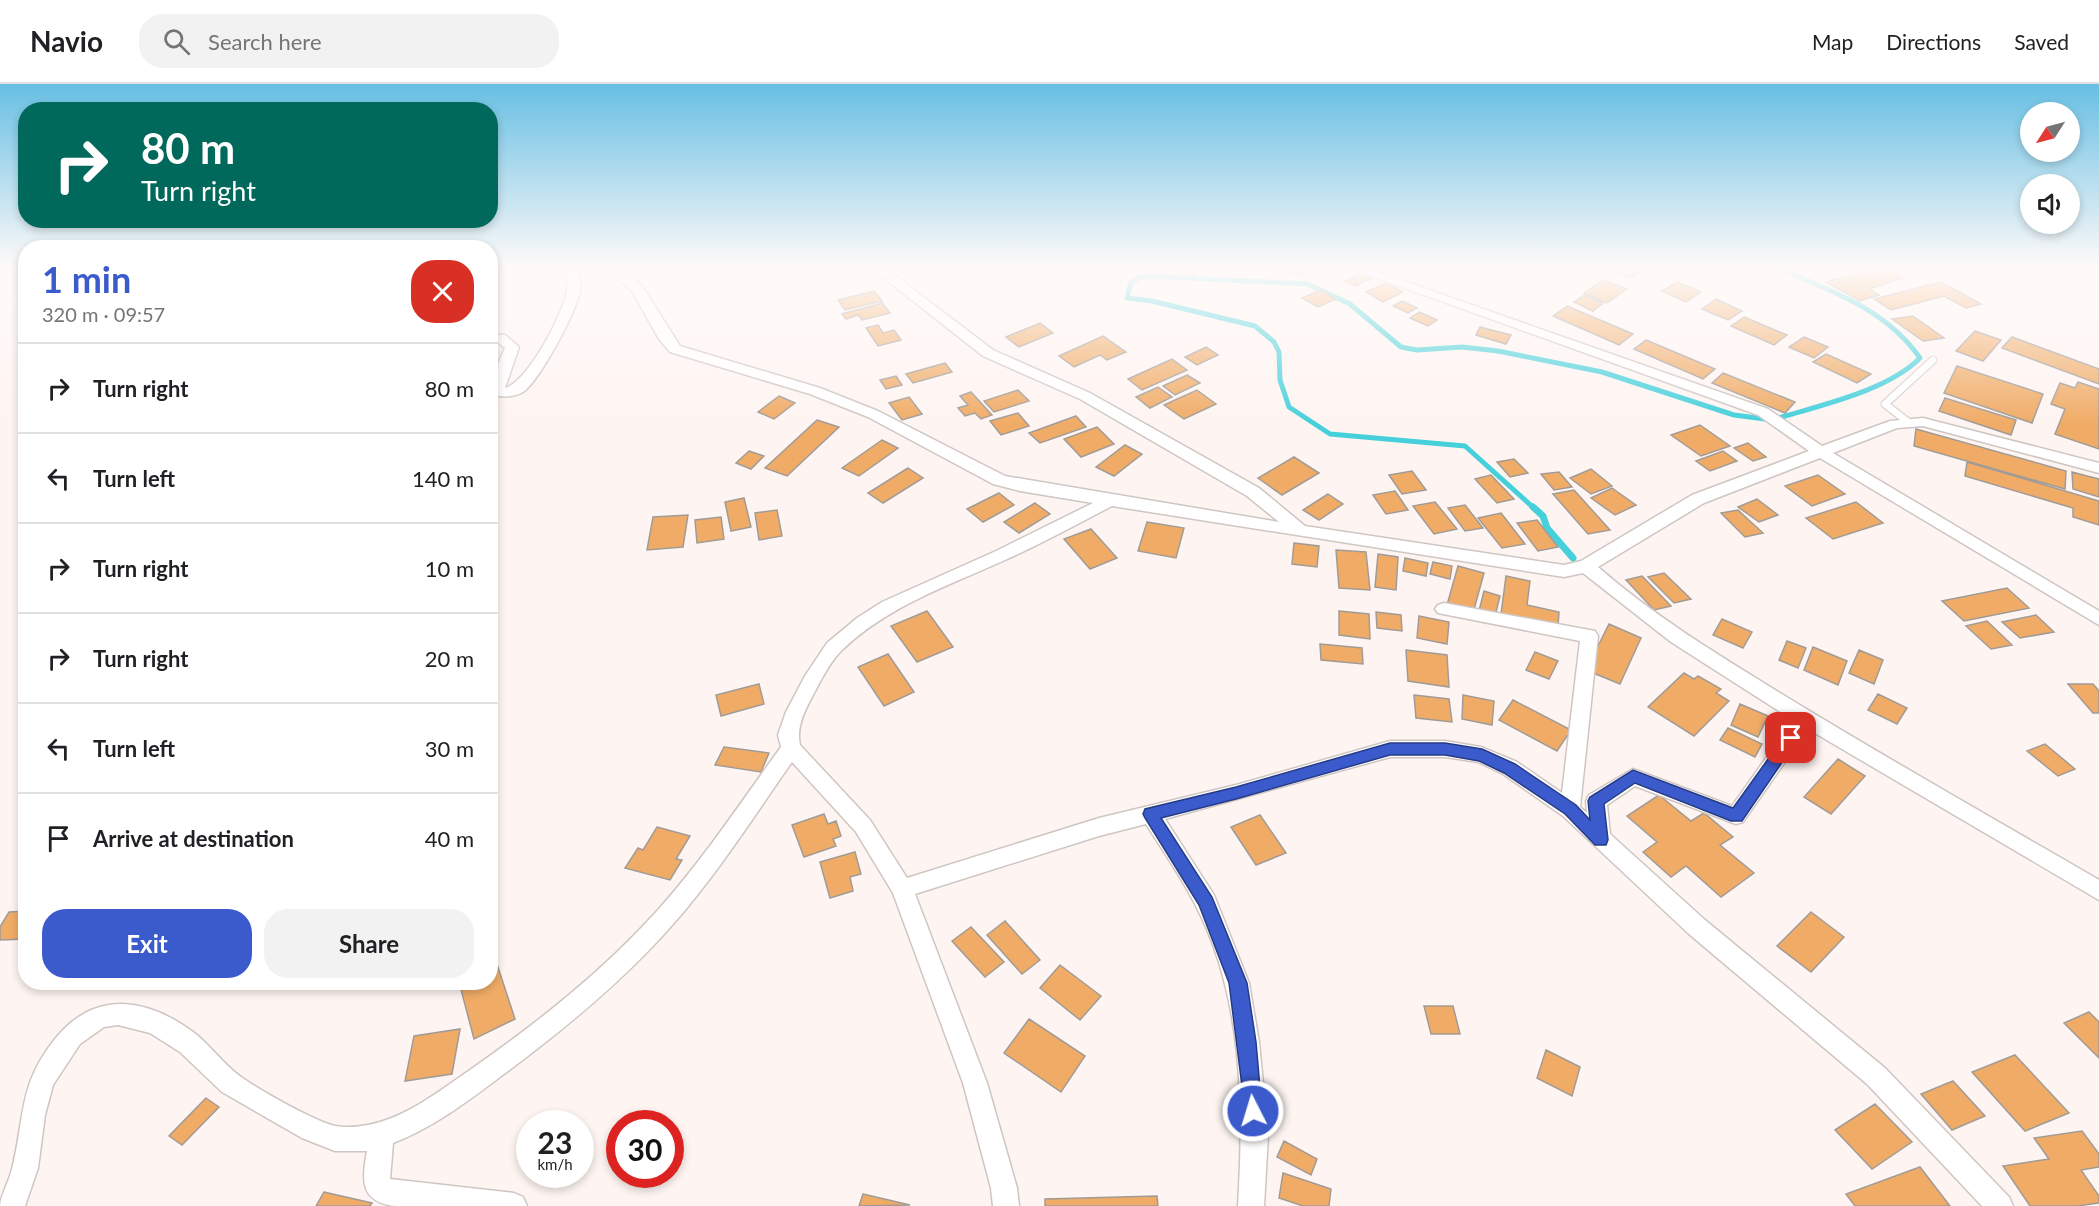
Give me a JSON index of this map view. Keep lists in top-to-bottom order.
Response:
{
  "north": "bottom left",
  "page": {
    "header": "Navio",
    "search": "Search here",
    "nav": ["Map", "Directions", "Saved"],
    "turn": ["80 m", "Turn right"],
    "heading": ["1 min", "320 m · 09:57"],
    "list": [
      {
        "name": "Turn right",
        "value": "80 m"
      },
      {
        "name": "Turn left",
        "value": "140 m"
      },
      {
        "name": "Turn right",
        "value": "10 m"
      },
      {
        "name": "Turn right",
        "value": "20 m"
      },
      {
        "name": "Turn left",
        "value": "30 m"
      },
      {
        "name": "Arrive at destination",
        "value": "40 m"
      }
    ],
    "buttons": ["Exit", "Share"],
    "speed": "23 km/h",
    "limit": "30"
  }
}
